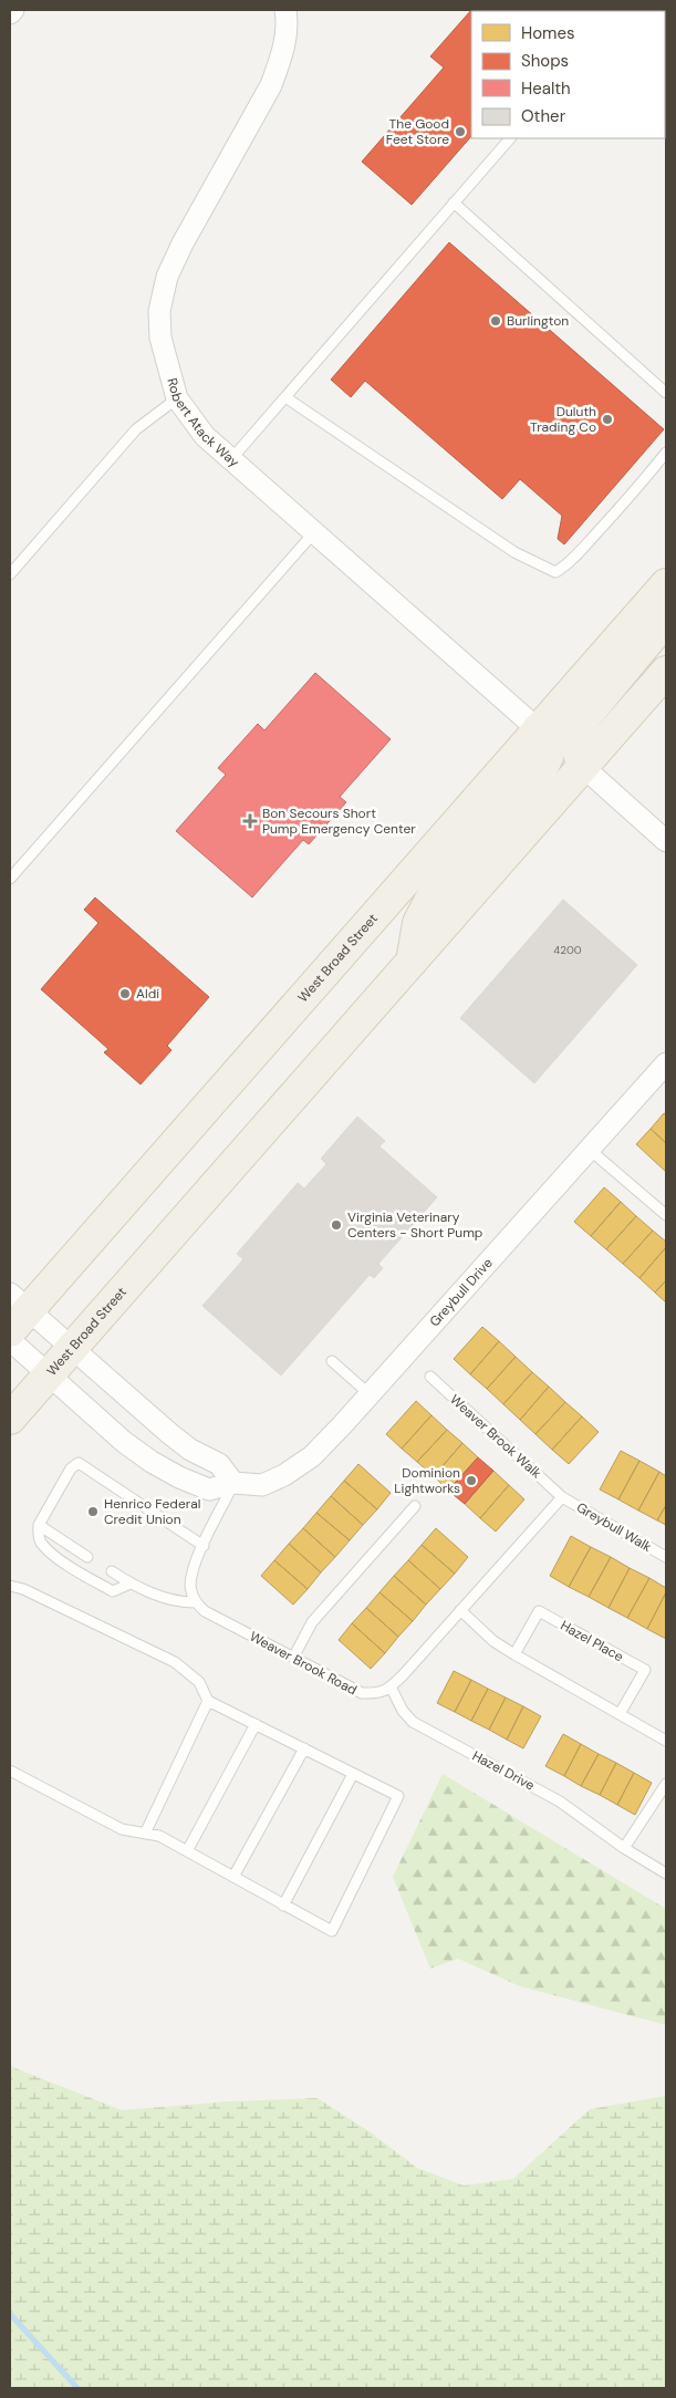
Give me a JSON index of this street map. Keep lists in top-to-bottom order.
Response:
{
  "streets": {
    "main road": ["West Broad Street"],
    "street": ["Robert Atack Way", "Greybull Drive"],
    "lane": [
      "Weaver Brook Walk",
      "Greybull Walk",
      "Hazel Place",
      "Weaver Brook Road",
      "Hazel Drive"
    ]
  },
  "crossings": [
    ["Robert Atack Way", "West Broad Street"],
    ["West Broad Street", "Greybull Drive"],
    ["Weaver Brook Walk", "Greybull Walk"],
    ["Weaver Brook Road", "Hazel Drive"]
  ],
  "places": {
    "other": [
      "The Good Feet Store",
      "Burlington",
      "Duluth Trading Co",
      "Aldi",
      "Virginia Veterinary Centers - Short Pump",
      "Dominion Lightworks",
      "Henrico Federal Credit Union"
    ],
    "health": ["Bon Secours Short Pump Emergency Center"]
  },
  "house_numbers": ["4200"],
  "legend": [
    "Homes",
    "Shops",
    "Health",
    "Other"
  ]
}
